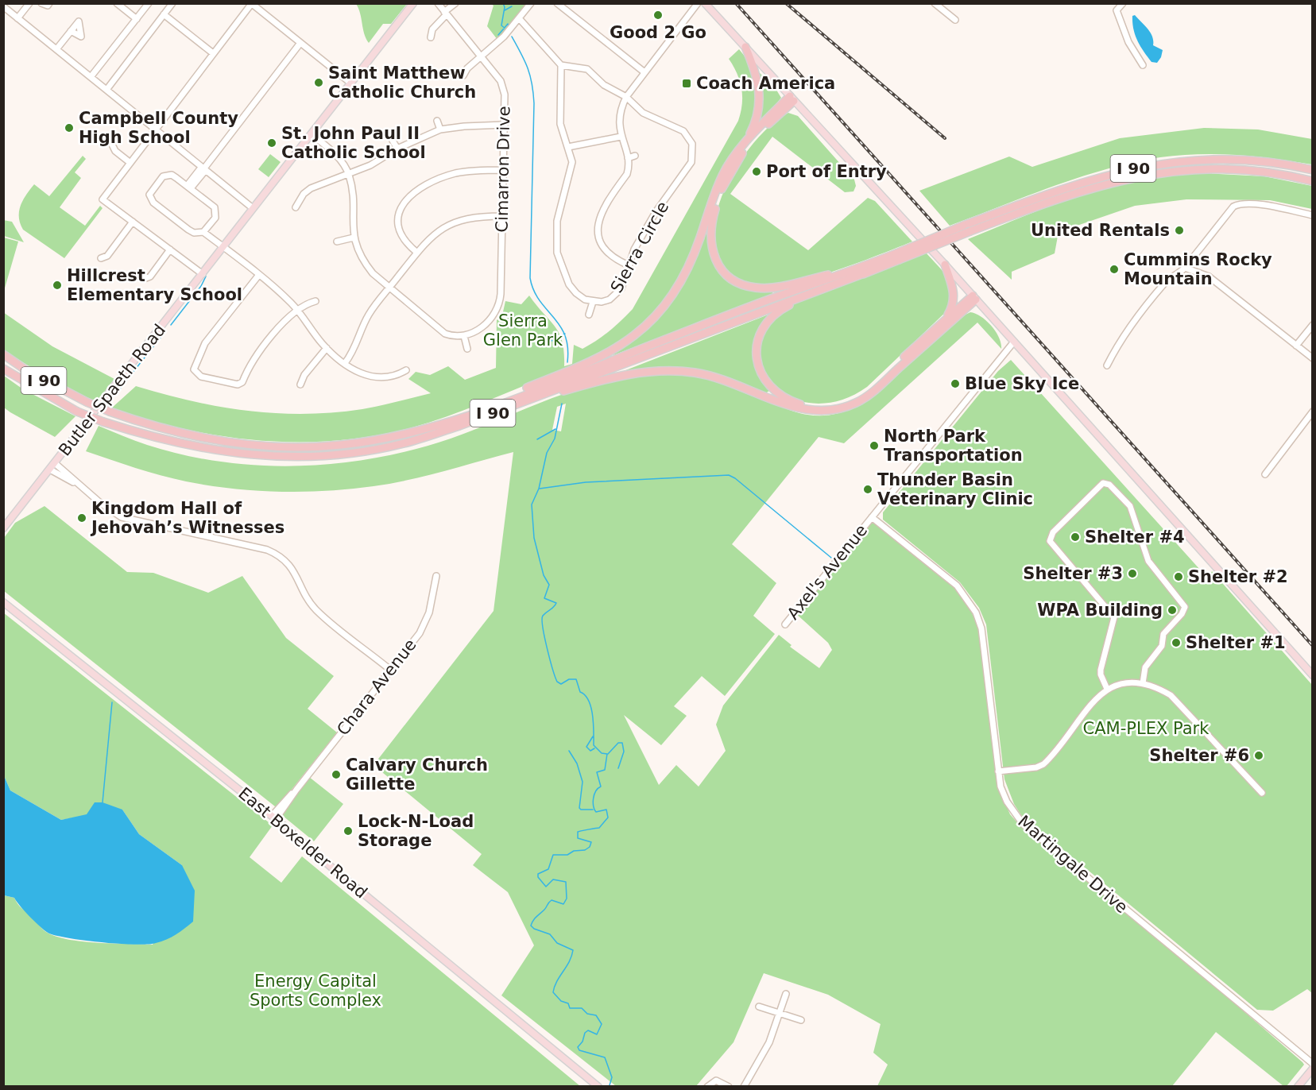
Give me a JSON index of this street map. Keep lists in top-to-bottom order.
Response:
{
  "streets": {
    "highway": ["I 90"],
    "main road": ["Butler Spaeth Road", "East Boxelder Road"],
    "street": [
      "Cimarron Drive",
      "Sierra Circle",
      "Axel's Avenue",
      "Chara Avenue",
      "Martingale Drive"
    ]
  },
  "crossings": [
    ["Axel's Avenue", "Martingale Drive"],
    ["Chara Avenue", "East Boxelder Road"]
  ],
  "parks": ["Sierra Glen Park", "CAM-PLEX Park", "Energy Capital Sports Complex"],
  "places": {
    "other": [
      "Good 2 Go",
      "Saint Matthew Catholic Church",
      "Campbell County High School",
      "St. John Paul II Catholic School",
      "Port of Entry",
      "United Rentals",
      "Cummins Rocky Mountain",
      "Hillcrest Elementary School",
      "Blue Sky Ice",
      "North Park Transportation",
      "Thunder Basin Veterinary Clinic",
      "Kingdom Hall of Jehovah’s Witnesses",
      "Shelter #4",
      "Shelter #3",
      "Shelter #2",
      "WPA Building",
      "Shelter #1",
      "Shelter #6",
      "Calvary Church Gillette",
      "Lock-N-Load Storage"
    ],
    "transit": ["Coach America"]
  }
}
